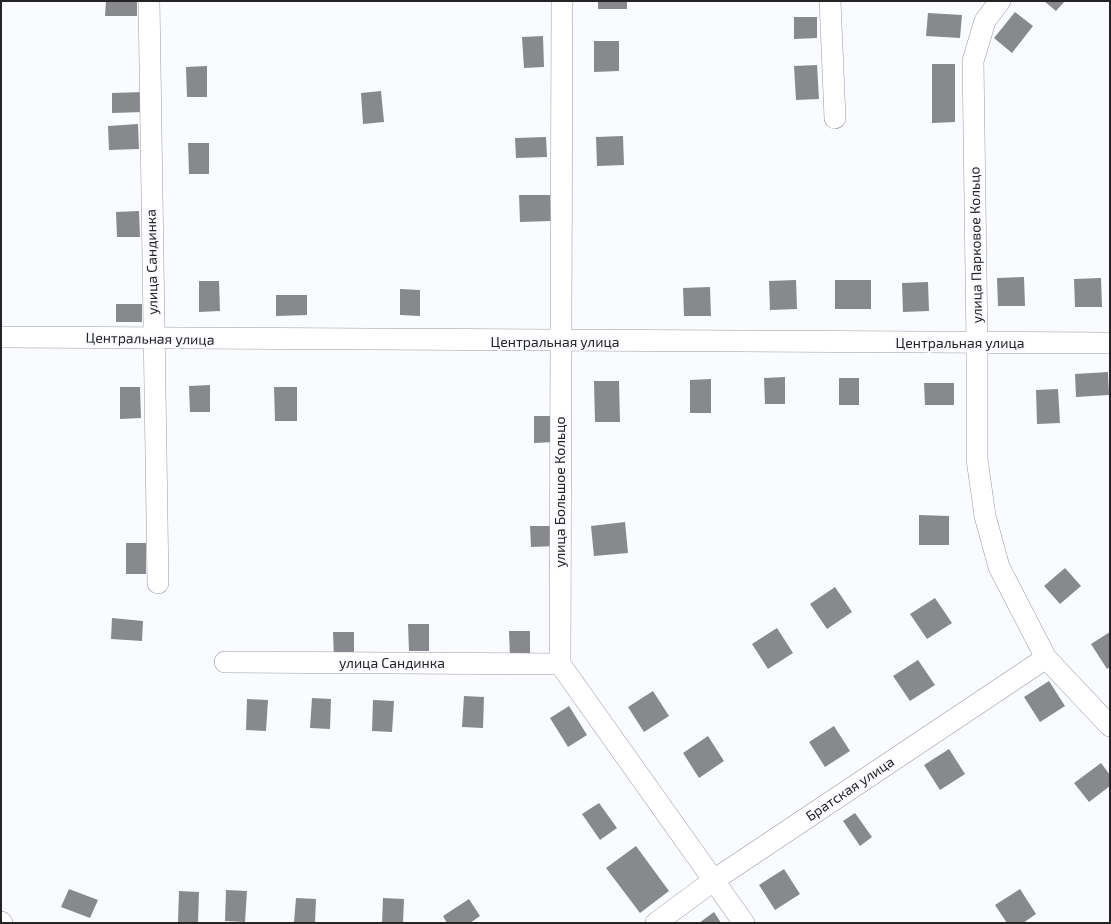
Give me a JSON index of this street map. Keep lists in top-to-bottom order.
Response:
{
  "streets": {
    "street": [
      "улица Парковое Кольцо",
      "улица Сандинка",
      "Центральная улица",
      "улица Большое Кольцо",
      "Братская улица"
    ]
  },
  "crossings": [
    ["улица Парковое Кольцо", "Центральная улица"],
    ["улица Парковое Кольцо", "Братская улица"],
    ["улица Сандинка", "Центральная улица"],
    ["улица Сандинка", "улица Большое Кольцо"],
    ["Центральная улица", "улица Большое Кольцо"]
  ]
}
